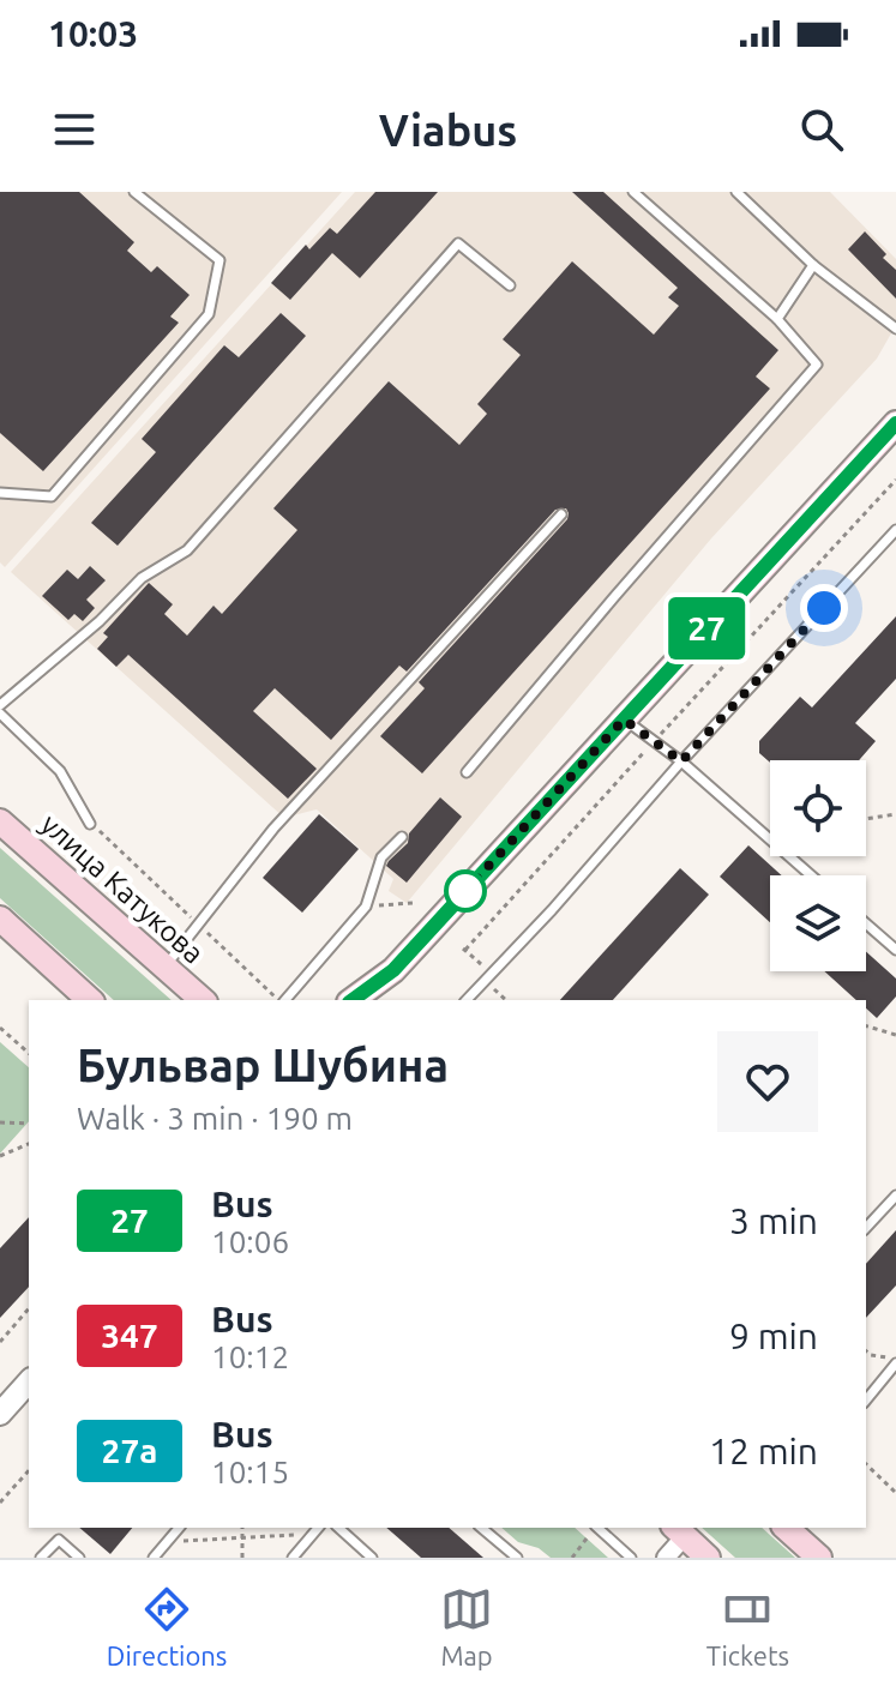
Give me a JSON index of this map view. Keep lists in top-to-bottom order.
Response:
{
  "streets": {
    "main road": ["улица Катукова"]
  },
  "lines": ["bus line 27"],
  "page": {
    "status": "10:03",
    "header": "Viabus",
    "on_map": "27",
    "heading": ["Бульвар Шубина", "Walk · 3 min · 190 m"],
    "list": [
      {
        "mark": "27",
        "name": "Bus",
        "note": "10:06",
        "value": "3 min"
      },
      {
        "mark": "347",
        "name": "Bus",
        "note": "10:12",
        "value": "9 min"
      },
      {
        "mark": "27а",
        "name": "Bus",
        "note": "10:15",
        "value": "12 min"
      }
    ],
    "tabs": ["Directions", "Map", "Tickets"]
  }
}
